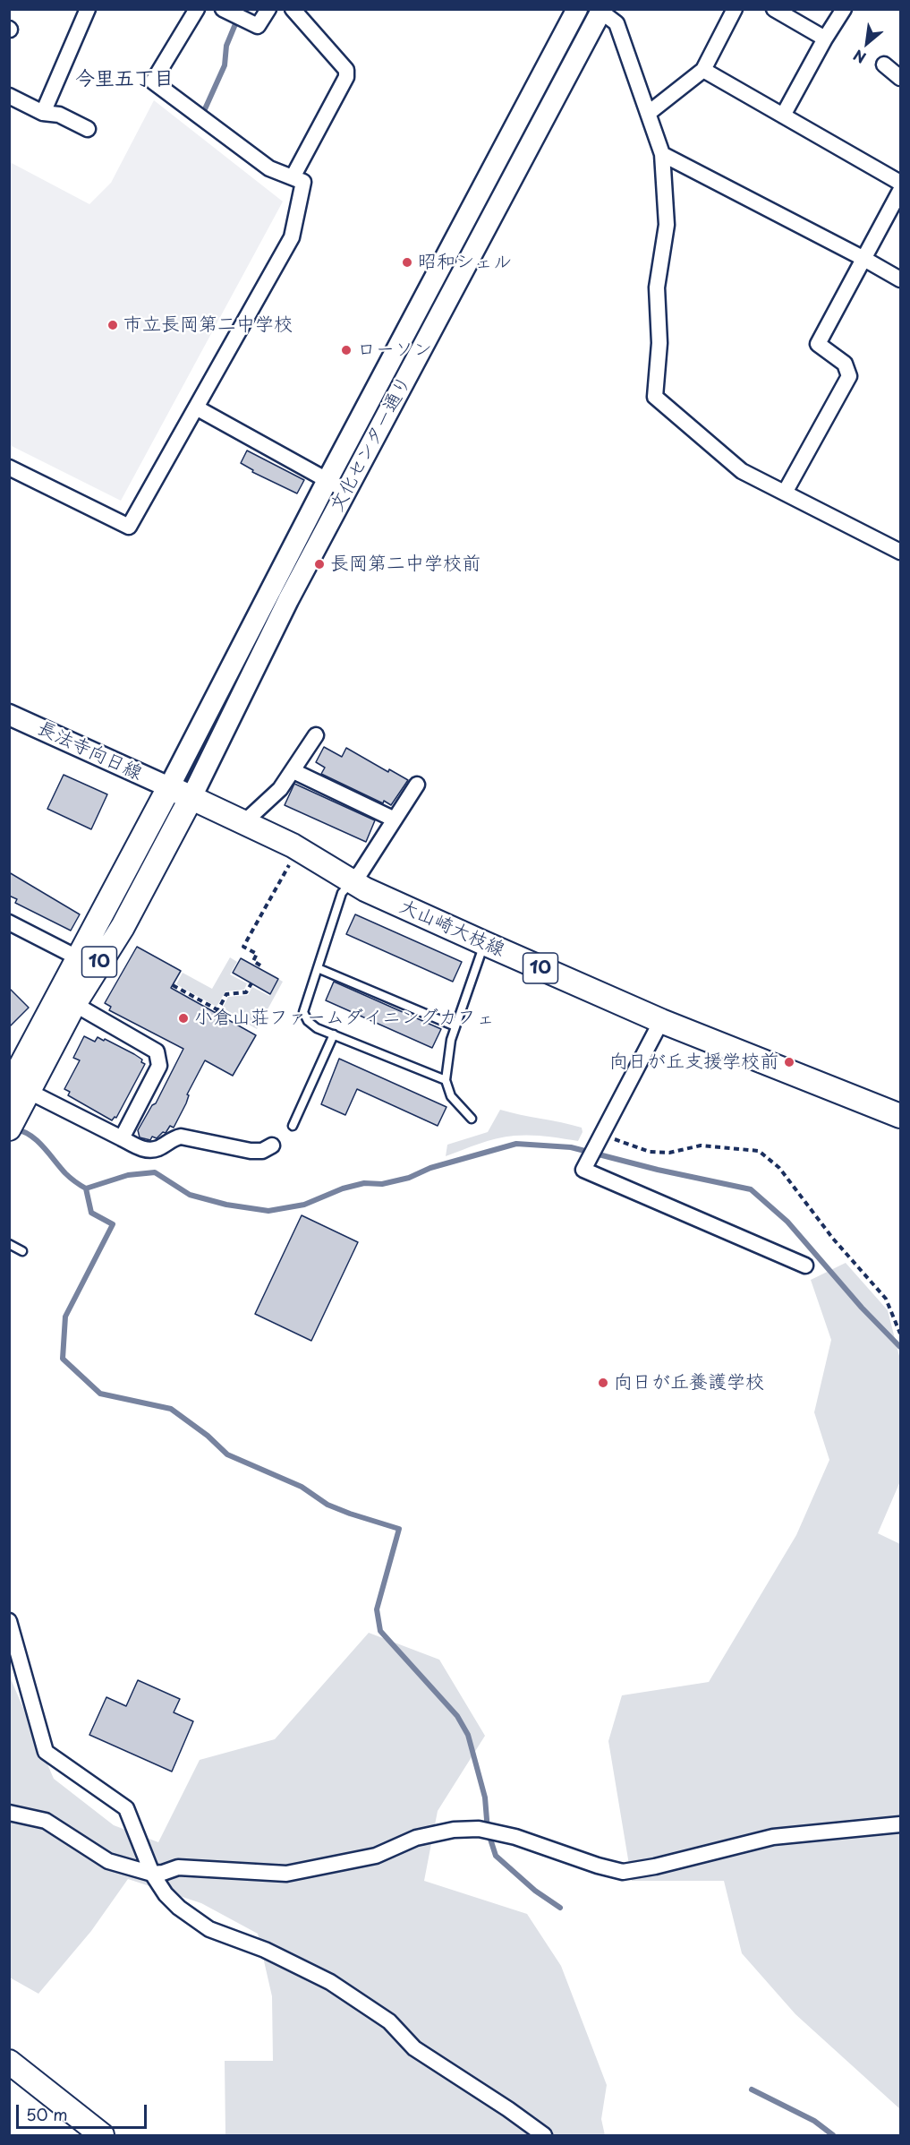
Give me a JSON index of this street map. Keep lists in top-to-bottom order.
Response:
{
  "streets": {
    "main road": ["大山崎大枝線", "10"],
    "street": ["文化センター通り", "長法寺向日線"]
  },
  "crossings": [
    ["文化センター通り", "長法寺向日線"],
    ["文化センター通り", "大山崎大枝線"],
    ["文化センター通り", "10"],
    ["長法寺向日線", "大山崎大枝線"],
    ["長法寺向日線", "10"],
    ["大山崎大枝線", "10"]
  ],
  "districts": ["今里五丁目"],
  "places": [
    "昭和シェル",
    "市立長岡第二中学校",
    "ローソン",
    "長岡第二中学校前",
    "小倉山荘ファームダイニングカフェ",
    "向日が丘支援学校前",
    "向日が丘養護学校"
  ],
  "scale_bar": "50 m",
  "north": "bottom left"
}
